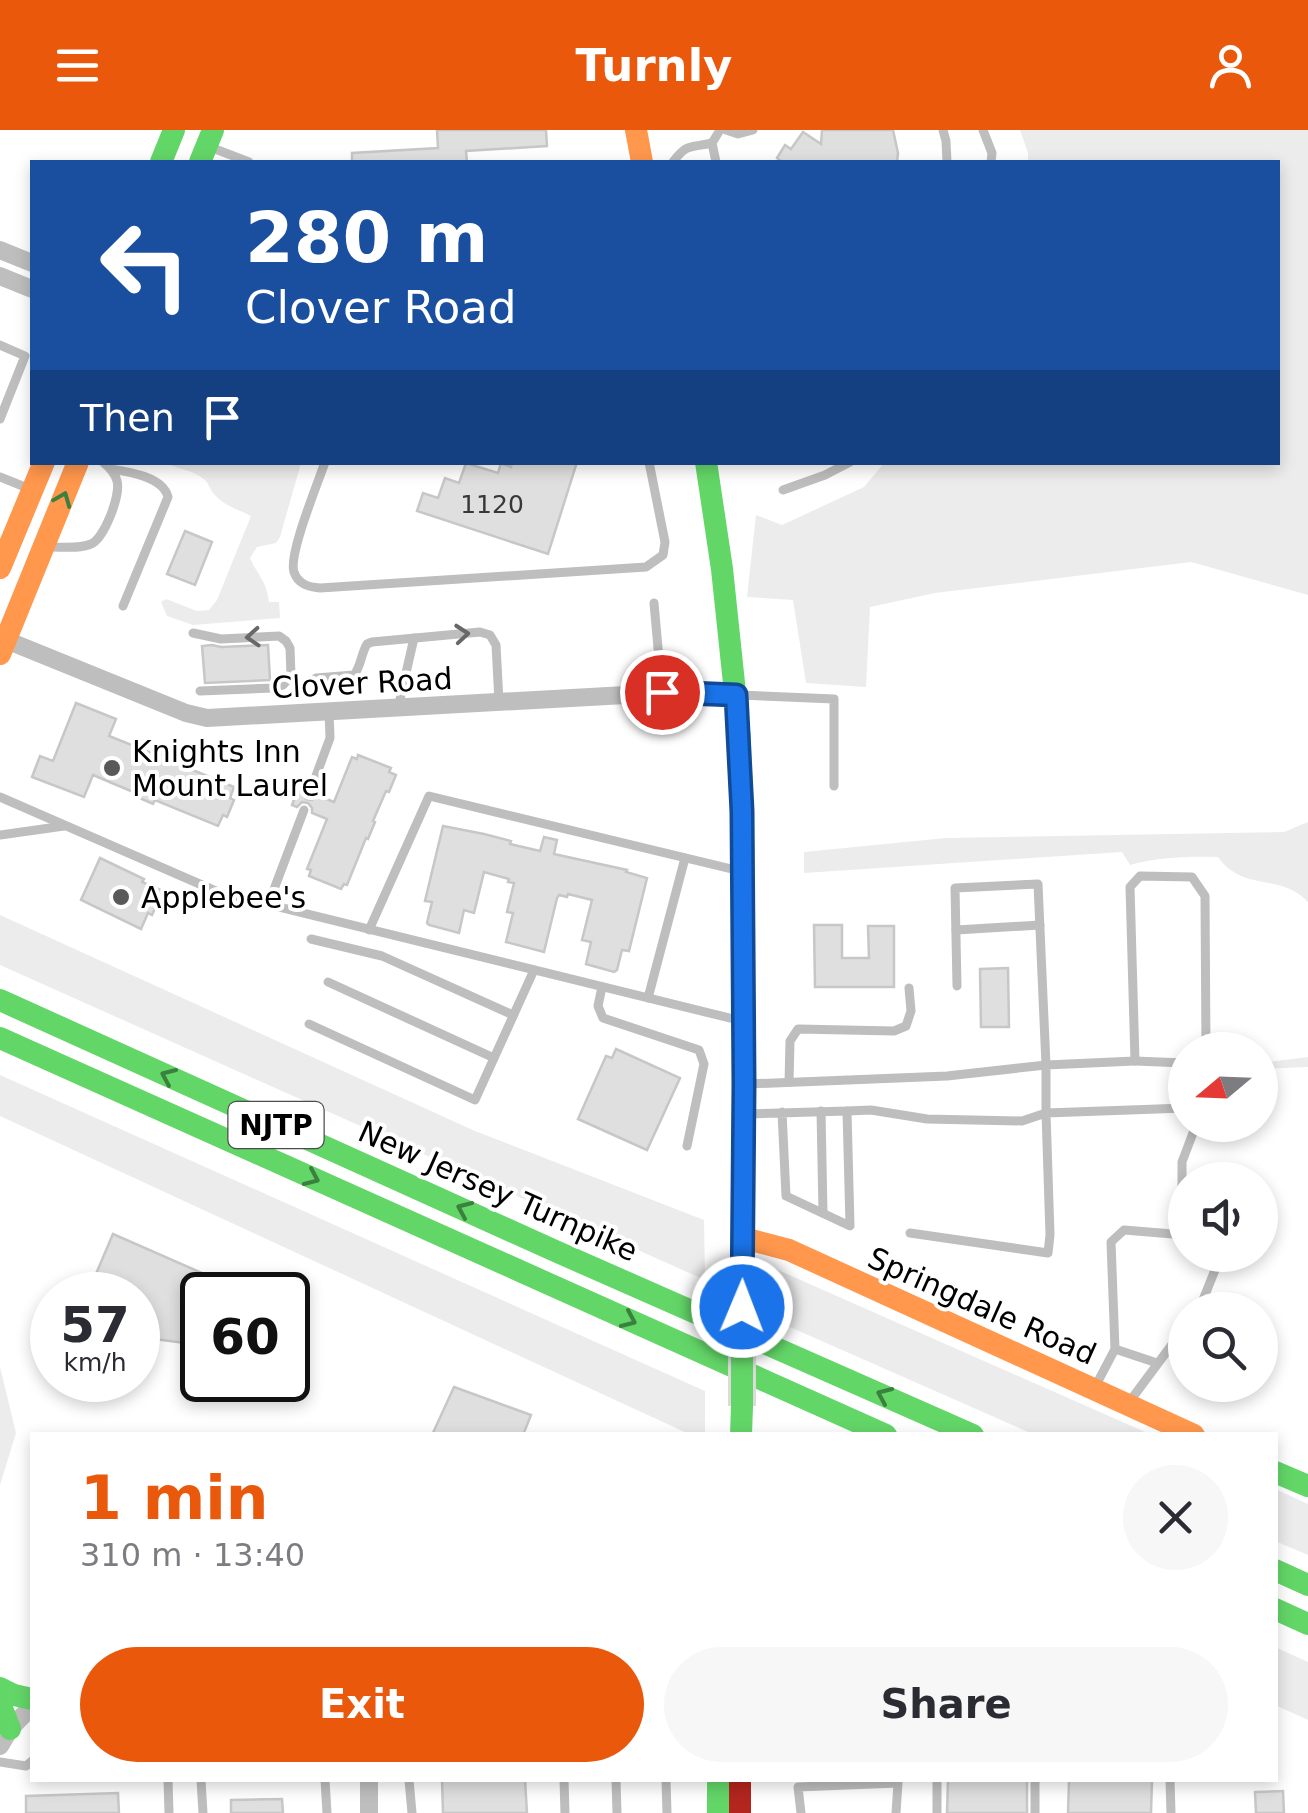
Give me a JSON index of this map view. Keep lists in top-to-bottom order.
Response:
{
  "streets": {
    "main road": ["NJTP", "New Jersey Turnpike", "Springdale Road"],
    "street": ["Clover Road"]
  },
  "places": ["Knights Inn Mount Laurel", "Applebee's"],
  "house_numbers": ["1120"],
  "north": "left",
  "page": {
    "header": "Turnly",
    "turn": ["280 m", "Clover Road"],
    "then": "Then",
    "speed": "57 km/h",
    "limit": "60",
    "heading": ["1 min", "310 m · 13:40"],
    "buttons": ["Exit", "Share"]
  }
}
